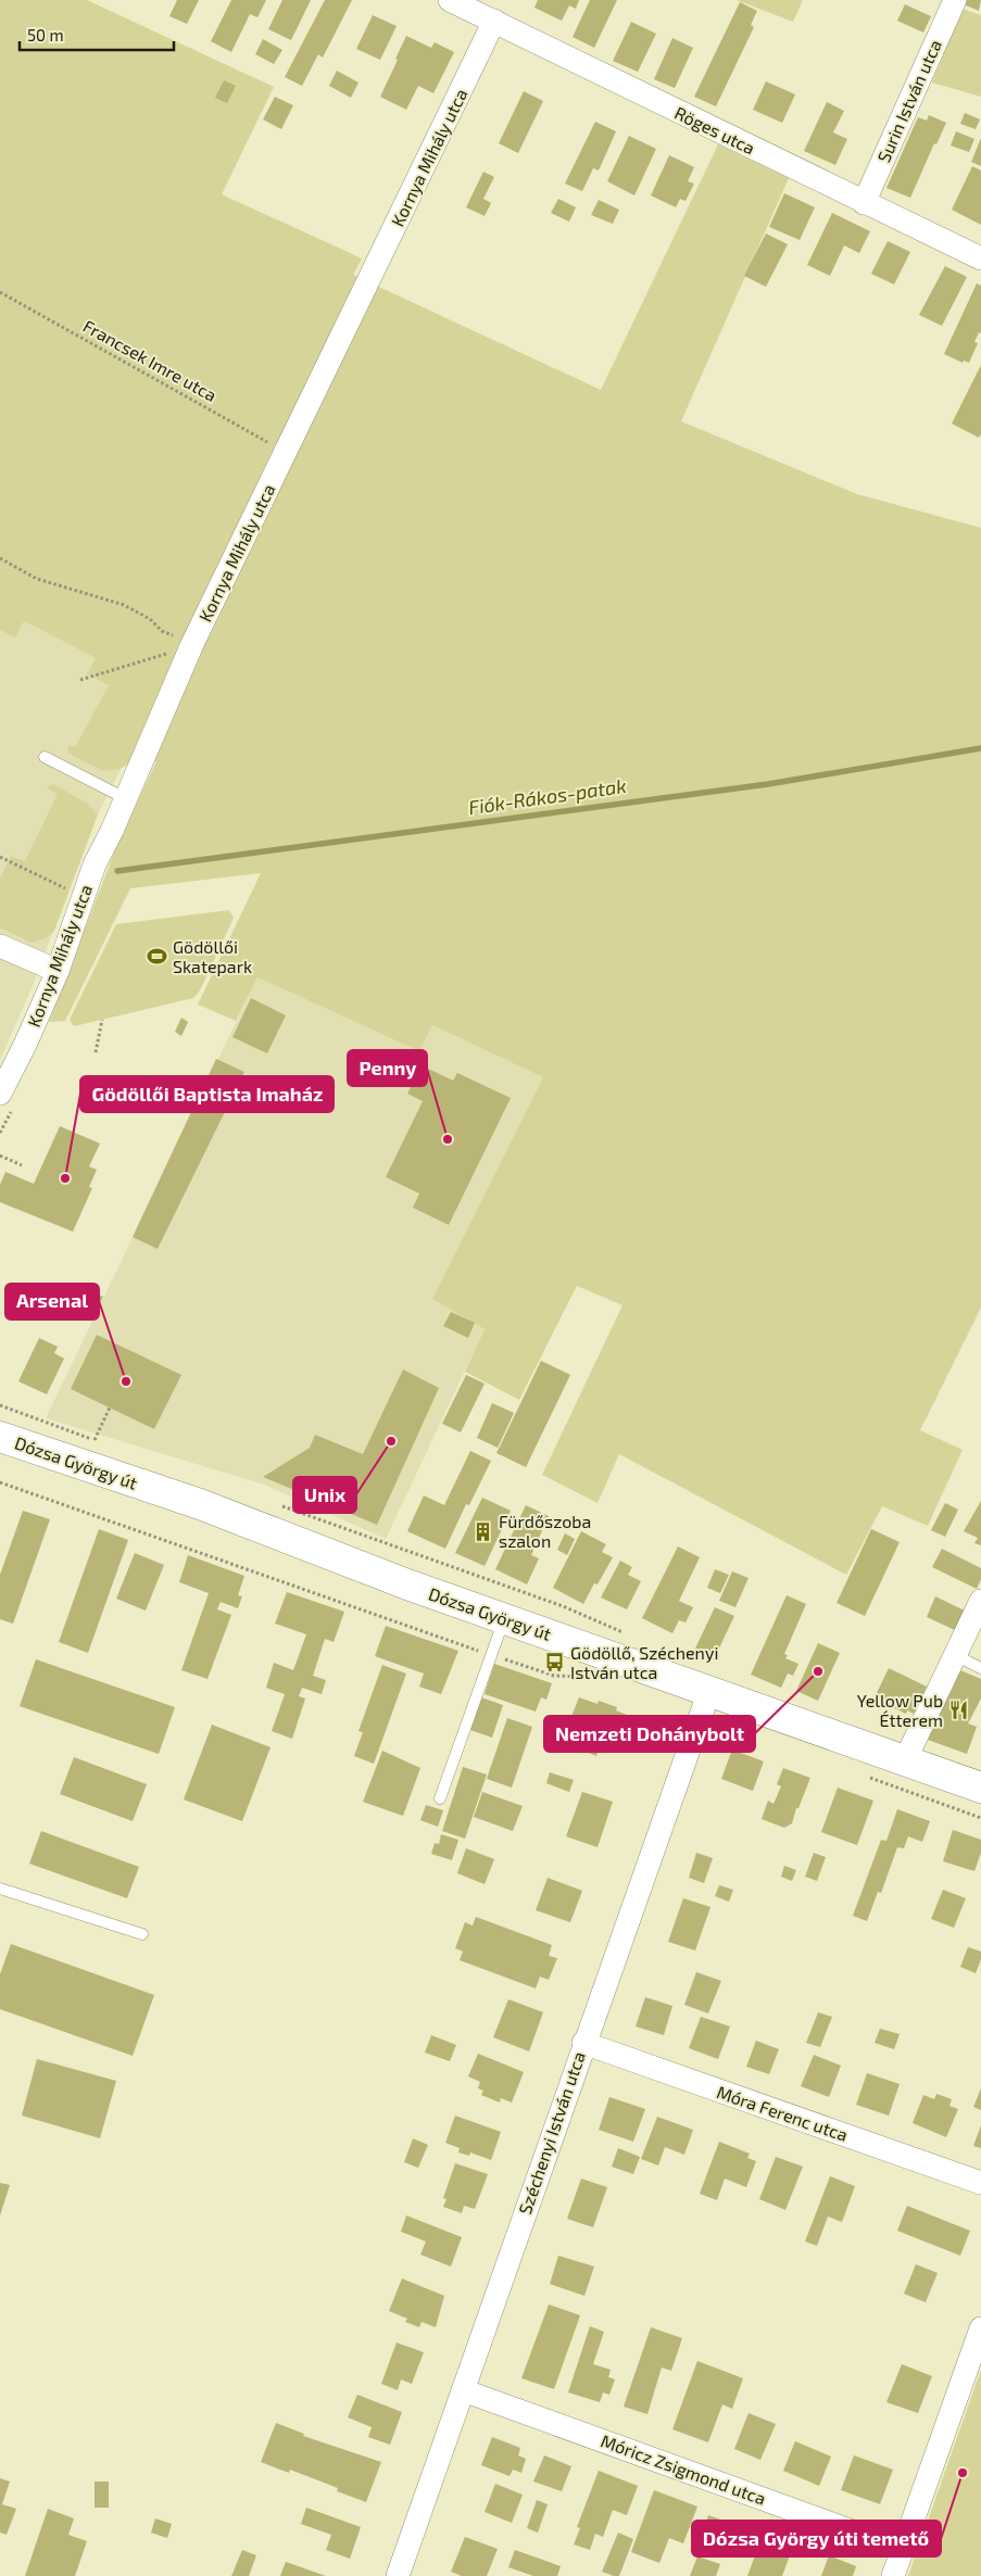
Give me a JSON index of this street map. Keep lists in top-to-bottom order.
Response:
{
  "streets": {
    "main road": ["Dózsa György út"],
    "street": [
      "Surin István utca",
      "Röges utca",
      "Kornya Mihály utca",
      "Móra Ferenc utca",
      "Széchenyi István utca",
      "Móricz Zsigmond utca"
    ],
    "path": ["Francsek Imre utca"]
  },
  "crossings": [
    ["Surin István utca", "Röges utca"],
    ["Röges utca", "Kornya Mihály utca"],
    ["Kornya Mihály utca", "Francsek Imre utca"],
    ["Dózsa György út", "Széchenyi István utca"],
    ["Móra Ferenc utca", "Széchenyi István utca"],
    ["Széchenyi István utca", "Móricz Zsigmond utca"]
  ],
  "water": ["Fiók-Rákos-patak"],
  "places": {
    "sports": ["Gödöllői Skatepark"],
    "other": [
      "Penny",
      "Gödöllői Baptista Imaház",
      "Arsenal",
      "Unix",
      "Nemzeti Dohánybolt",
      "Dózsa György úti temető"
    ],
    "building": ["Fürdőszoba szalon"],
    "bus stop": ["Gödöllő, Széchenyi István utca"],
    "restaurant": ["Yellow Pub Étterem"]
  },
  "scale_bar": "50 m"
}
